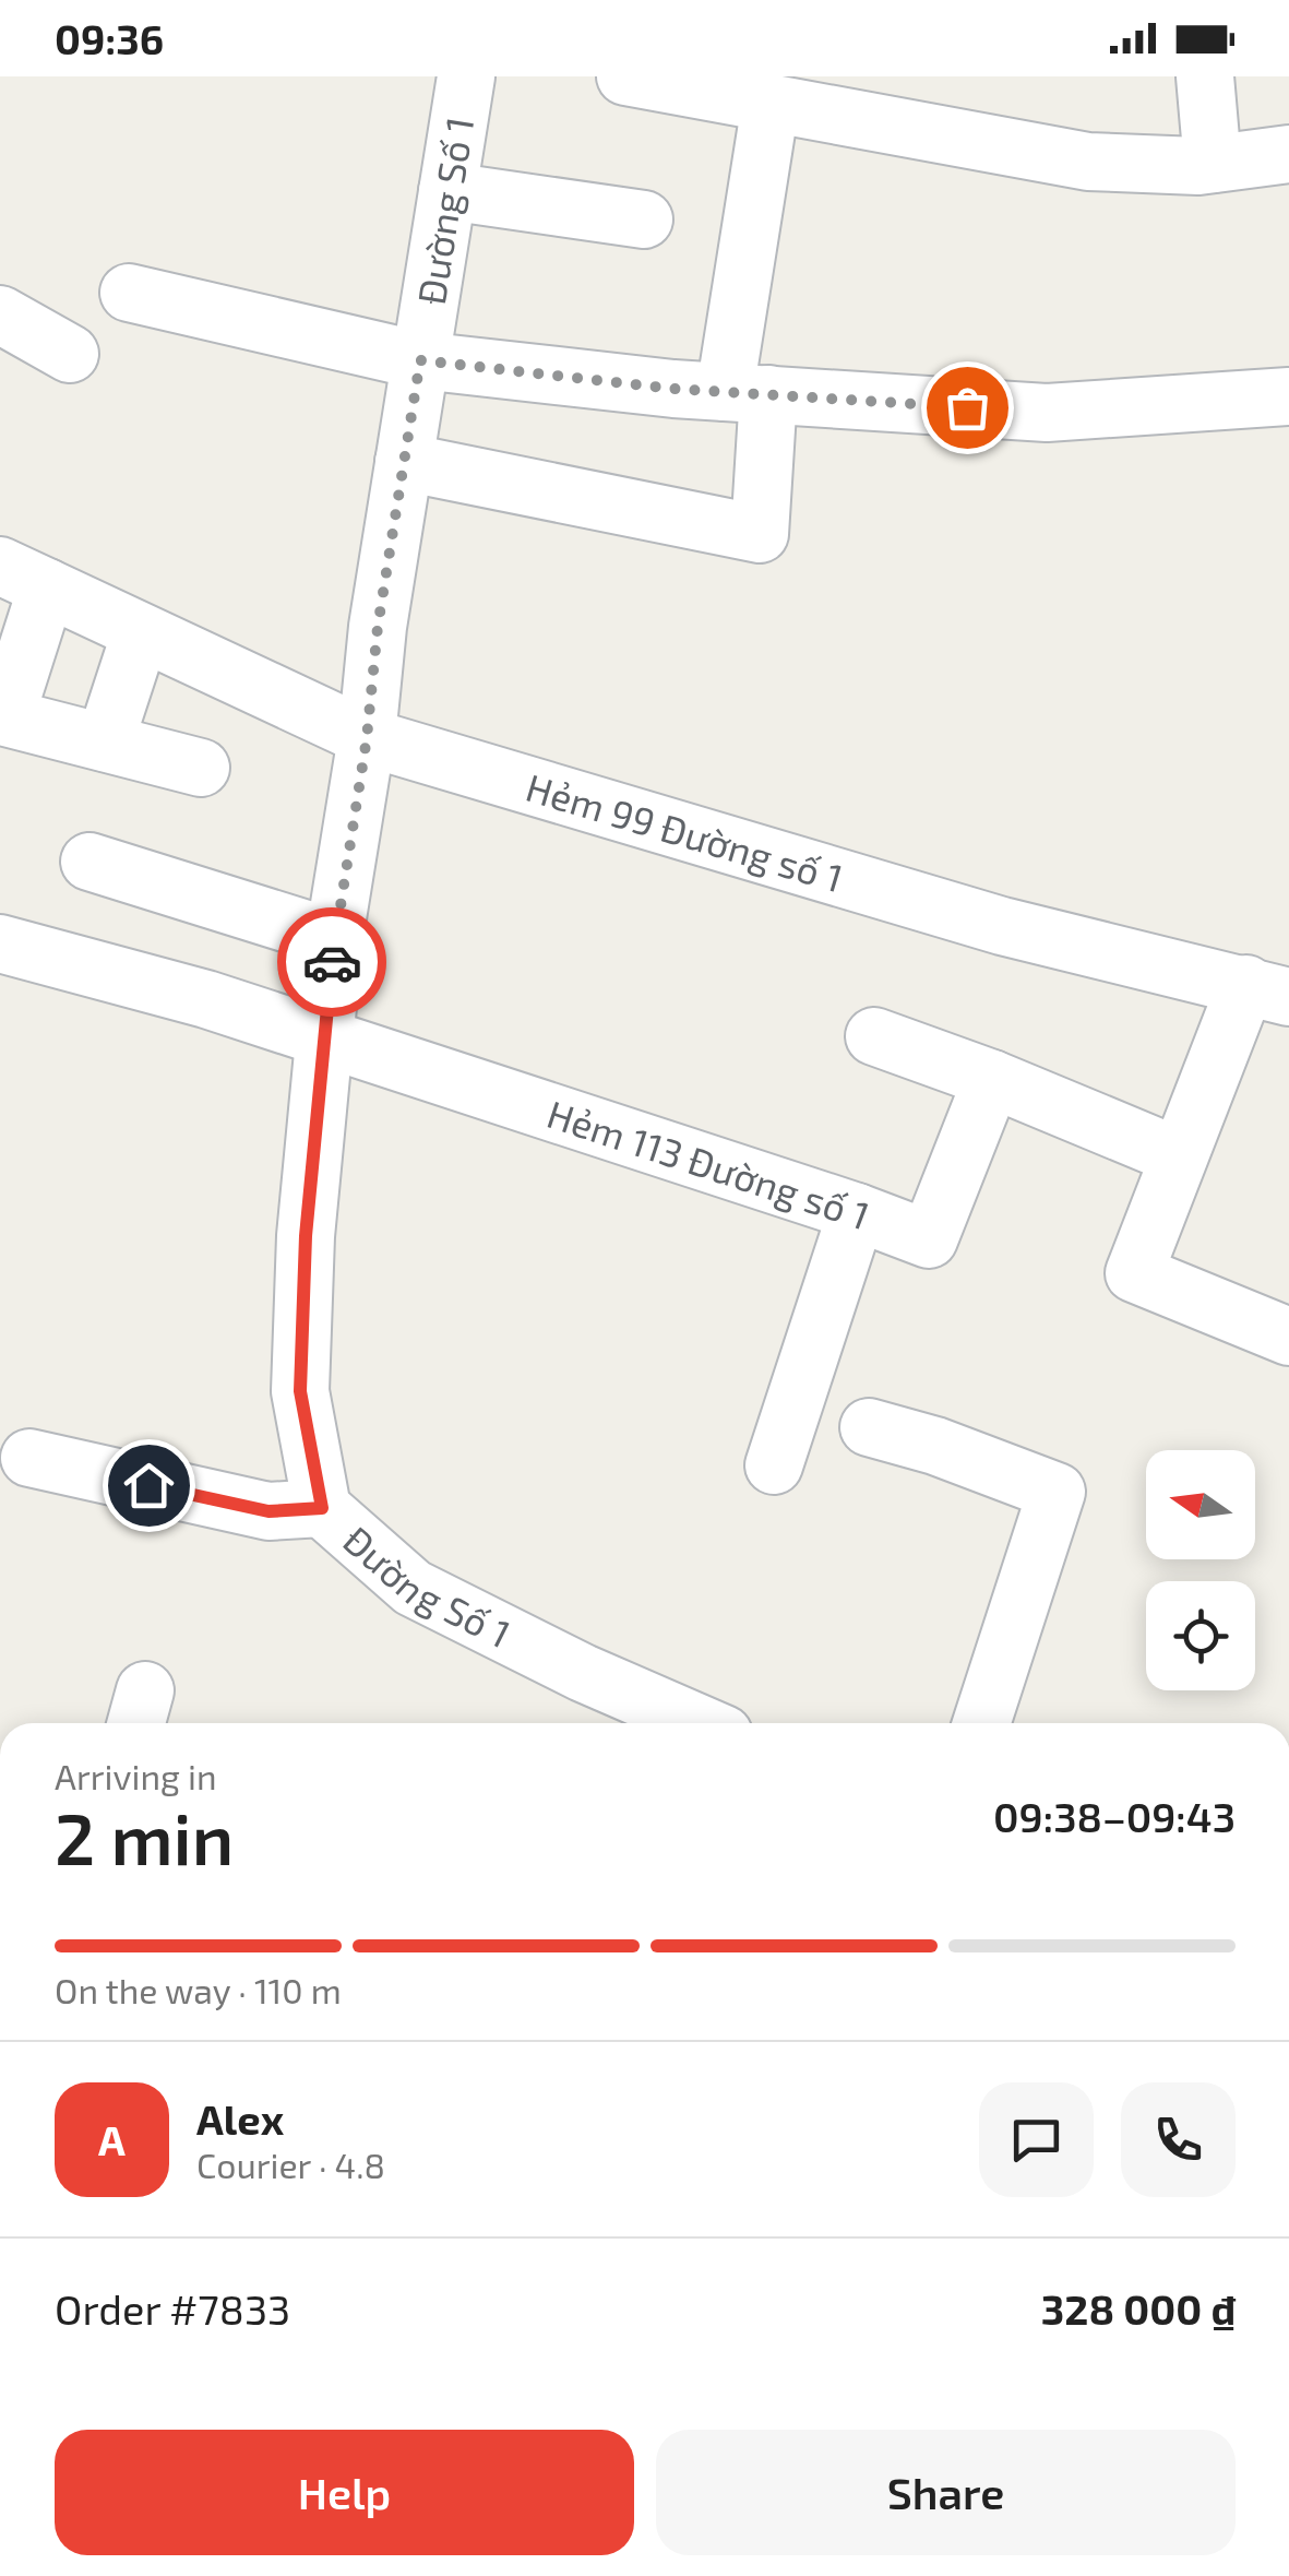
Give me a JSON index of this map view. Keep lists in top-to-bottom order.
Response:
{
  "streets": {
    "street": ["Đường Số 1", "Hẻm 99 Đường số 1", "Hẻm 113 Đường số 1"]
  },
  "crossings": [
    ["Đường Số 1", "Hẻm 99 Đường số 1"],
    ["Đường Số 1", "Hẻm 113 Đường số 1"]
  ],
  "north": "left",
  "page": {
    "status": "09:36",
    "heading": ["2 min", "Arriving in", "09:38–09:43"],
    "panel": [
      "Alex",
      "Courier · 4.8",
      "Order #7833",
      "328 000 ₫"
    ],
    "bar": "On the way · 110 m",
    "round": "A",
    "buttons": ["Help", "Share"]
  }
}
